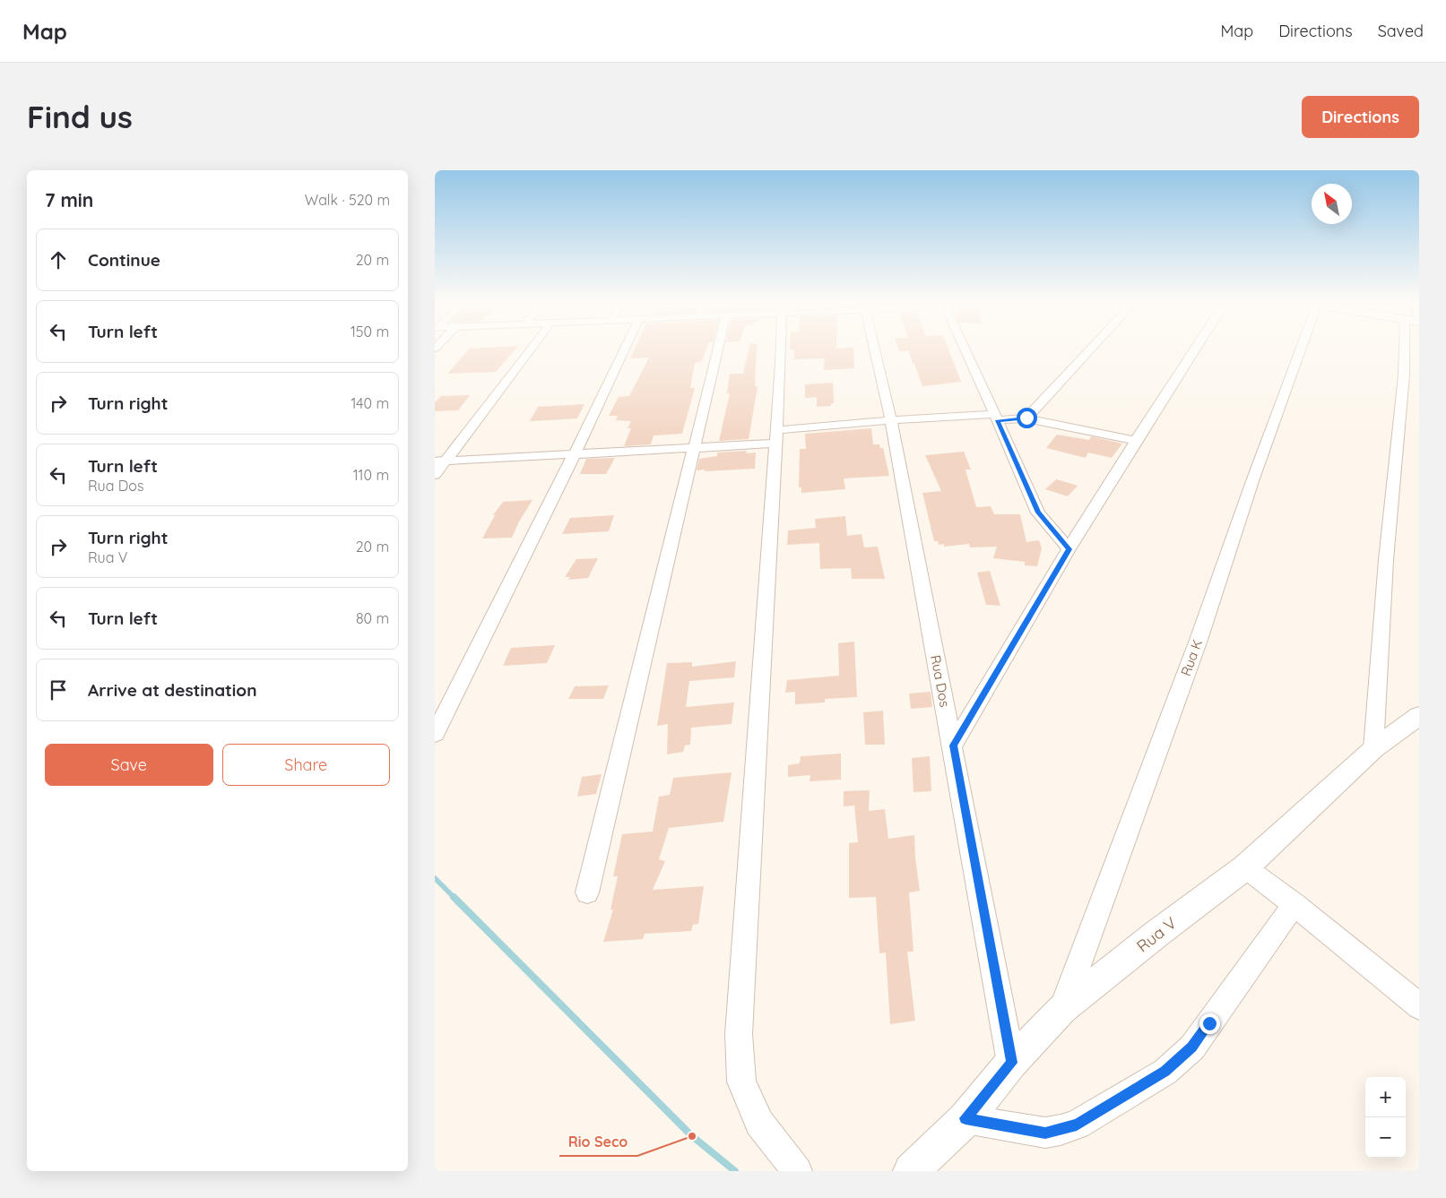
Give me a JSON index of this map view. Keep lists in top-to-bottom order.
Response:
{
  "streets": {
    "street": ["Rua K", "Rua Dos", "Rua V"]
  },
  "crossings": [
    ["Rua K", "Rua V"],
    ["Rua Dos", "Rua V"]
  ],
  "places": ["Rio Seco"],
  "north": "top left",
  "page": {
    "header": "Map",
    "nav": ["Map", "Directions", "Saved"],
    "buttons": [
      "Directions",
      ["Save", "Share"]
    ],
    "title": "Find us",
    "heading": ["7 min", "Walk · 520 m"],
    "list": [
      ["Continue", "20 m"],
      ["Turn left", "150 m"],
      ["Turn right", "140 m"],
      ["Turn left", "Rua Dos", "110 m"],
      ["Turn right", "Rua V", "20 m"],
      ["Turn left", "80 m"],
      "Arrive at destination"
    ],
    "map_buttons": ["+", "−"]
  }
}
